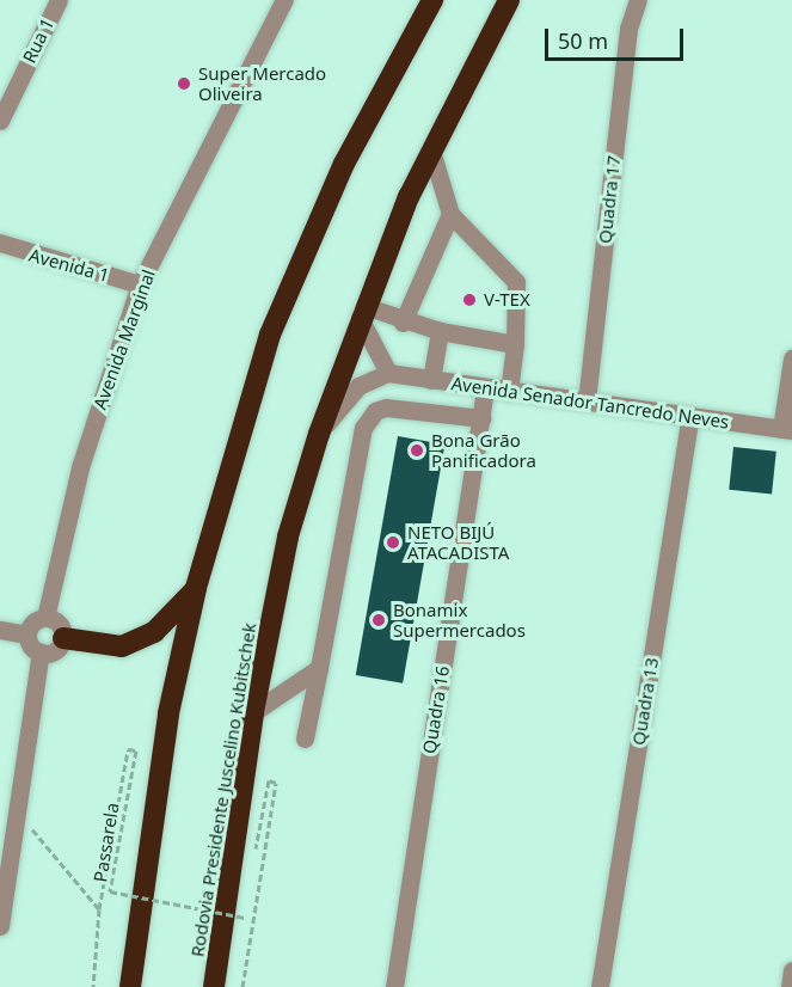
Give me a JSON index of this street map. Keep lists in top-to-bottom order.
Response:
{
  "streets": {
    "highway": ["Rodovia Presidente Juscelino Kubitschek"],
    "street": [
      "Rua 1",
      "Quadra 17",
      "Avenida 1",
      "Avenida Marginal",
      "Avenida Senador Tancredo Neves",
      "Quadra 13",
      "Quadra 16"
    ],
    "path": ["Passarela"]
  },
  "crossings": [
    ["Quadra 17", "Avenida Senador Tancredo Neves"],
    ["Avenida 1", "Avenida Marginal"],
    ["Avenida Senador Tancredo Neves", "Quadra 13"],
    ["Avenida Senador Tancredo Neves", "Quadra 16"]
  ],
  "places": [
    "Super Mercado Oliveira",
    "V-TEX",
    "Bona Grão Panificadora",
    "NETO BIJÚ ATACADISTA",
    "Bonamix Supermercados"
  ],
  "scale_bar": "50 m"
}
